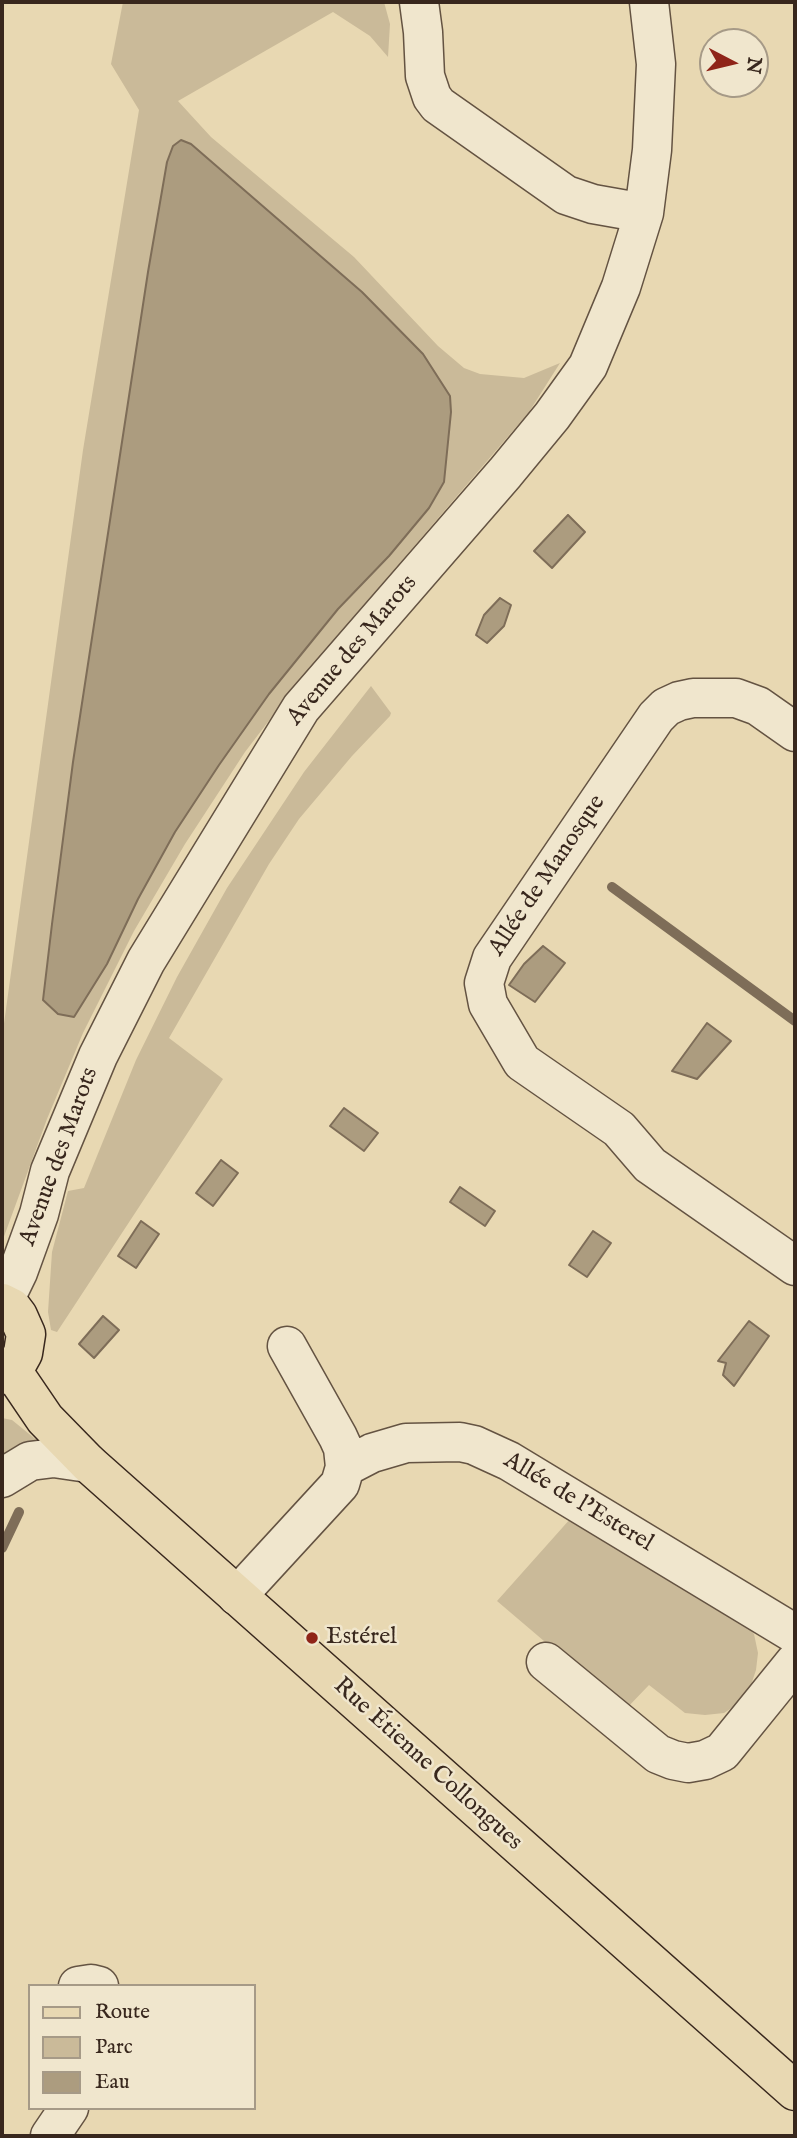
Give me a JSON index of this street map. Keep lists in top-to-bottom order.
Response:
{
  "streets": {
    "main road": ["Rue Étienne Collongues"],
    "street": ["Avenue des Marots", "Allée de Manosque", "Allée de l'Esterel"]
  },
  "places": ["Estérel"],
  "legend": ["Route", "Parc", "Eau"],
  "north": "right"
}
